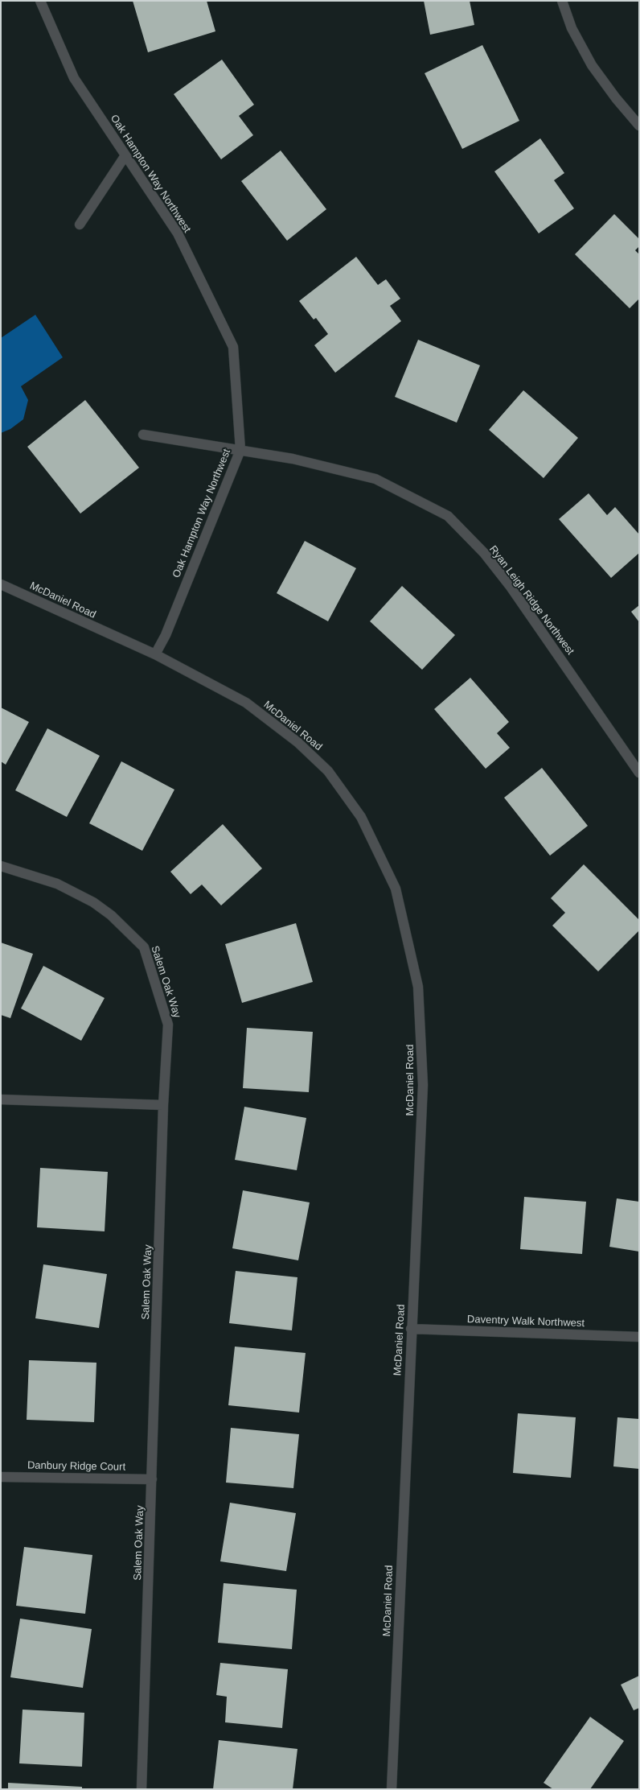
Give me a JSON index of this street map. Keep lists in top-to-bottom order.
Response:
{
  "streets": {
    "street": [
      "Oak Hampton Way Northwest",
      "McDaniel Road",
      "Ryan Leigh Ridge Northwest",
      "Salem Oak Way",
      "Daventry Walk Northwest",
      "Danbury Ridge Court"
    ]
  },
  "crossings": [
    ["Oak Hampton Way Northwest", "McDaniel Road"],
    ["Oak Hampton Way Northwest", "Ryan Leigh Ridge Northwest"],
    ["McDaniel Road", "Daventry Walk Northwest"],
    ["Salem Oak Way", "Danbury Ridge Court"]
  ]
}
